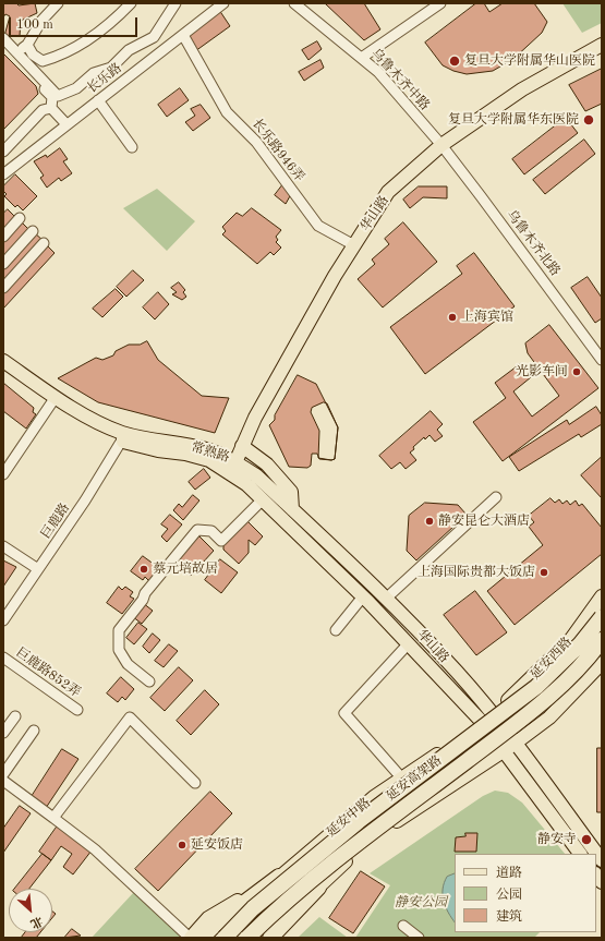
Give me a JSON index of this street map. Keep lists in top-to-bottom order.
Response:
{
  "streets": {
    "highway": ["延安高架路"],
    "main road": [
      "华山路",
      "常熟路",
      "延安西路",
      "延安中路"
    ],
    "street": [
      "长乐路",
      "乌鲁木齐中路",
      "长乐路946弄",
      "乌鲁木齐北路",
      "巨鹿路",
      "巨鹿路852弄"
    ]
  },
  "crossings": [
    ["长乐路", "长乐路946弄"],
    ["乌鲁木齐中路", "华山路"],
    ["乌鲁木齐中路", "乌鲁木齐北路"],
    ["长乐路946弄", "华山路"],
    ["华山路", "乌鲁木齐北路"],
    ["华山路", "常熟路"],
    ["华山路", "延安西路"],
    ["华山路", "延安中路"],
    ["常熟路", "巨鹿路"],
    ["延安西路", "延安中路"]
  ],
  "parks": ["静安公园"],
  "places": [
    "复旦大学附属华山医院",
    "复旦大学附属华东医院",
    "上海宾馆",
    "光影车间",
    "静安昆仑大酒店",
    "蔡元培故居",
    "上海国际贵都大饭店",
    "静安寺",
    "延安饭店"
  ],
  "legend": ["道路", "公园", "建筑"],
  "scale_bar": "100 m",
  "north": "bottom right"
}
